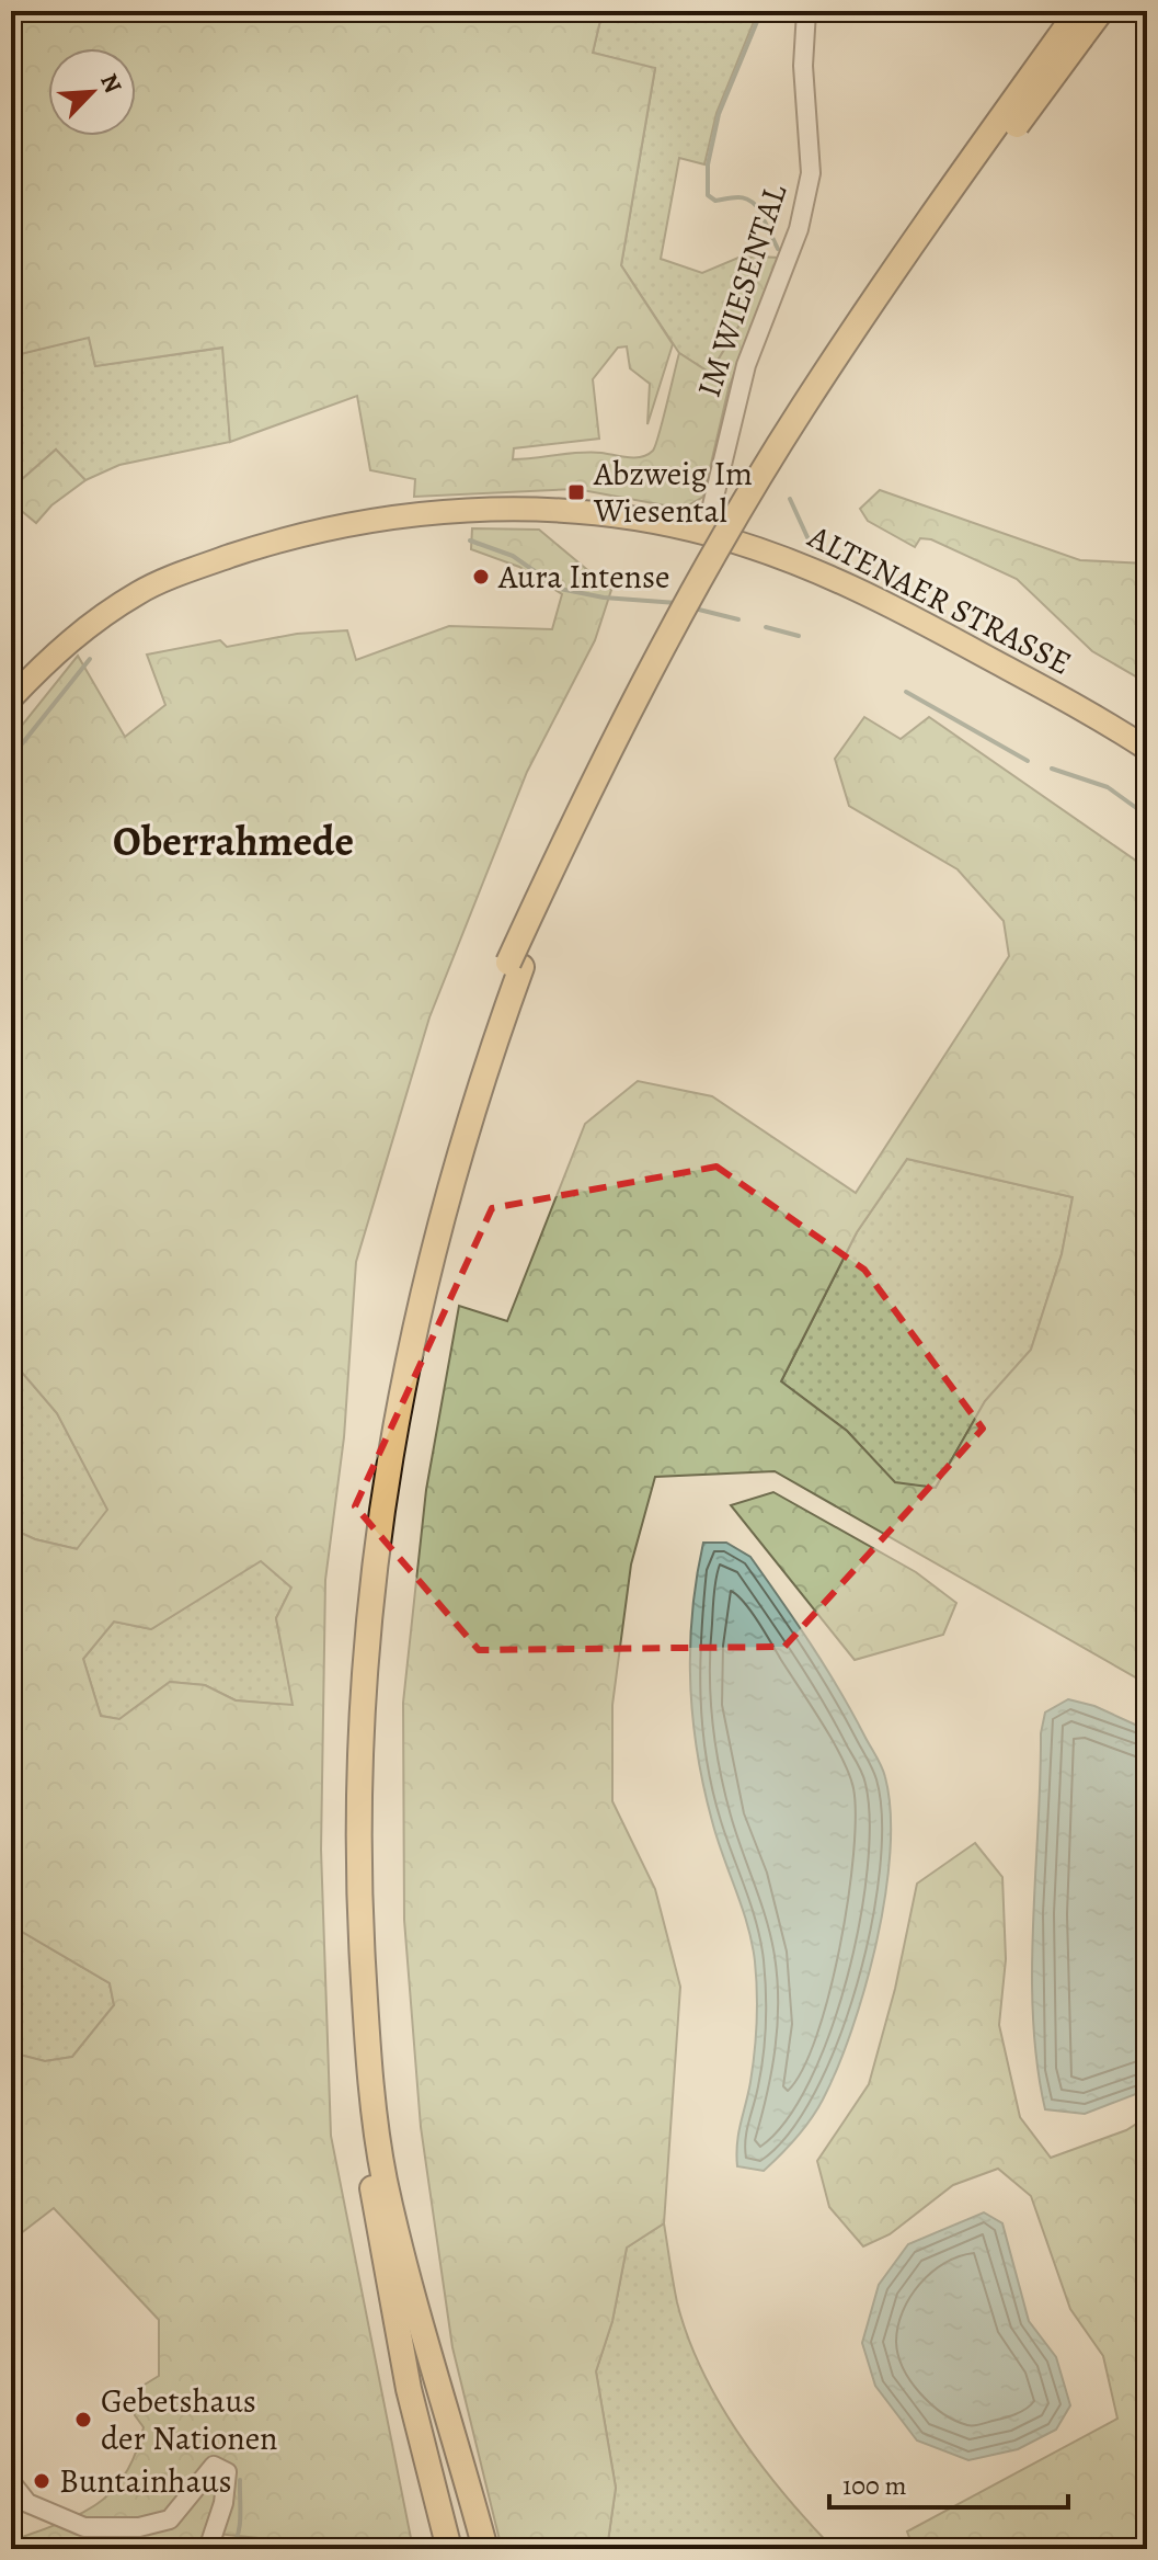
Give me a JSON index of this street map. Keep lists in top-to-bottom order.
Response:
{
  "streets": {
    "main road": ["ALTENAER STRASSE"],
    "street": ["IM WIESENTAL"]
  },
  "crossings": [
    ["IM WIESENTAL", "ALTENAER STRASSE"]
  ],
  "districts": ["Oberrahmede"],
  "places": {
    "transit": ["Abzweig Im Wiesental"],
    "other": ["Aura Intense", "Gebetshaus der Nationen", "Buntainhaus"]
  },
  "scale_bar": "100 m",
  "north": "top right"
}
